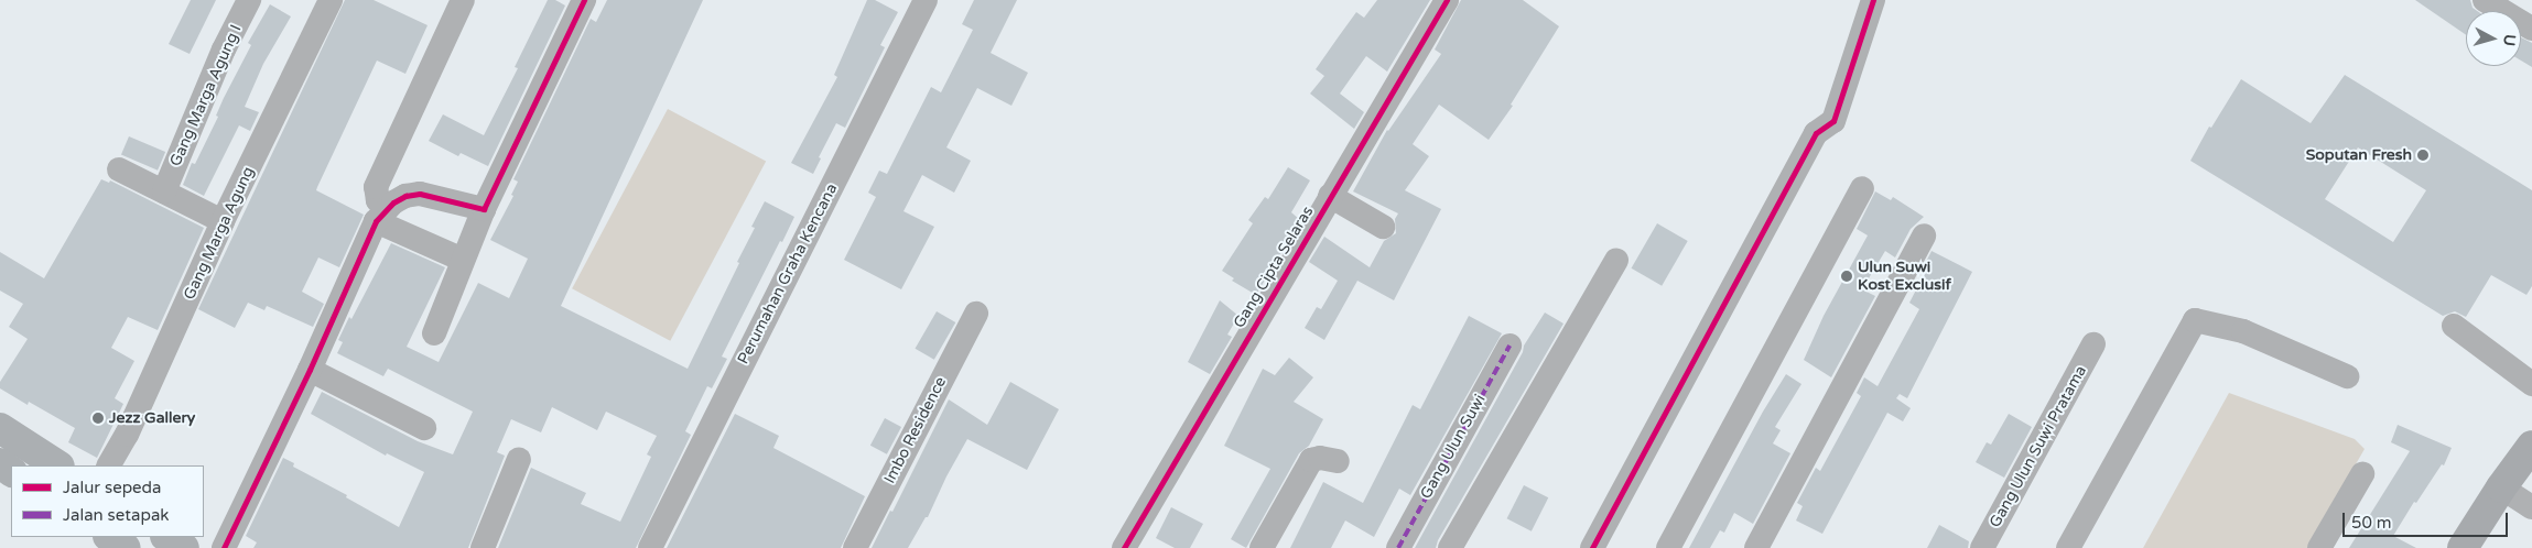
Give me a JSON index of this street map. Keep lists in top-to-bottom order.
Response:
{
  "streets": {
    "street": [
      "Gang Marga Agung I",
      "Gang Marga Agung",
      "Gang Cipta Selaras",
      "Perumahan Graha Kencana",
      "Imbo Residence",
      "Gang Ulun Suwi",
      "Gang Ulun Suwi Pratama"
    ]
  },
  "places": ["Soputan Fresh", "Ulun Suwi Kost Exclusif", "Jezz Gallery"],
  "legend": ["Jalur sepeda", "Jalan setapak"],
  "scale_bar": "50 m",
  "north": "right"
}
